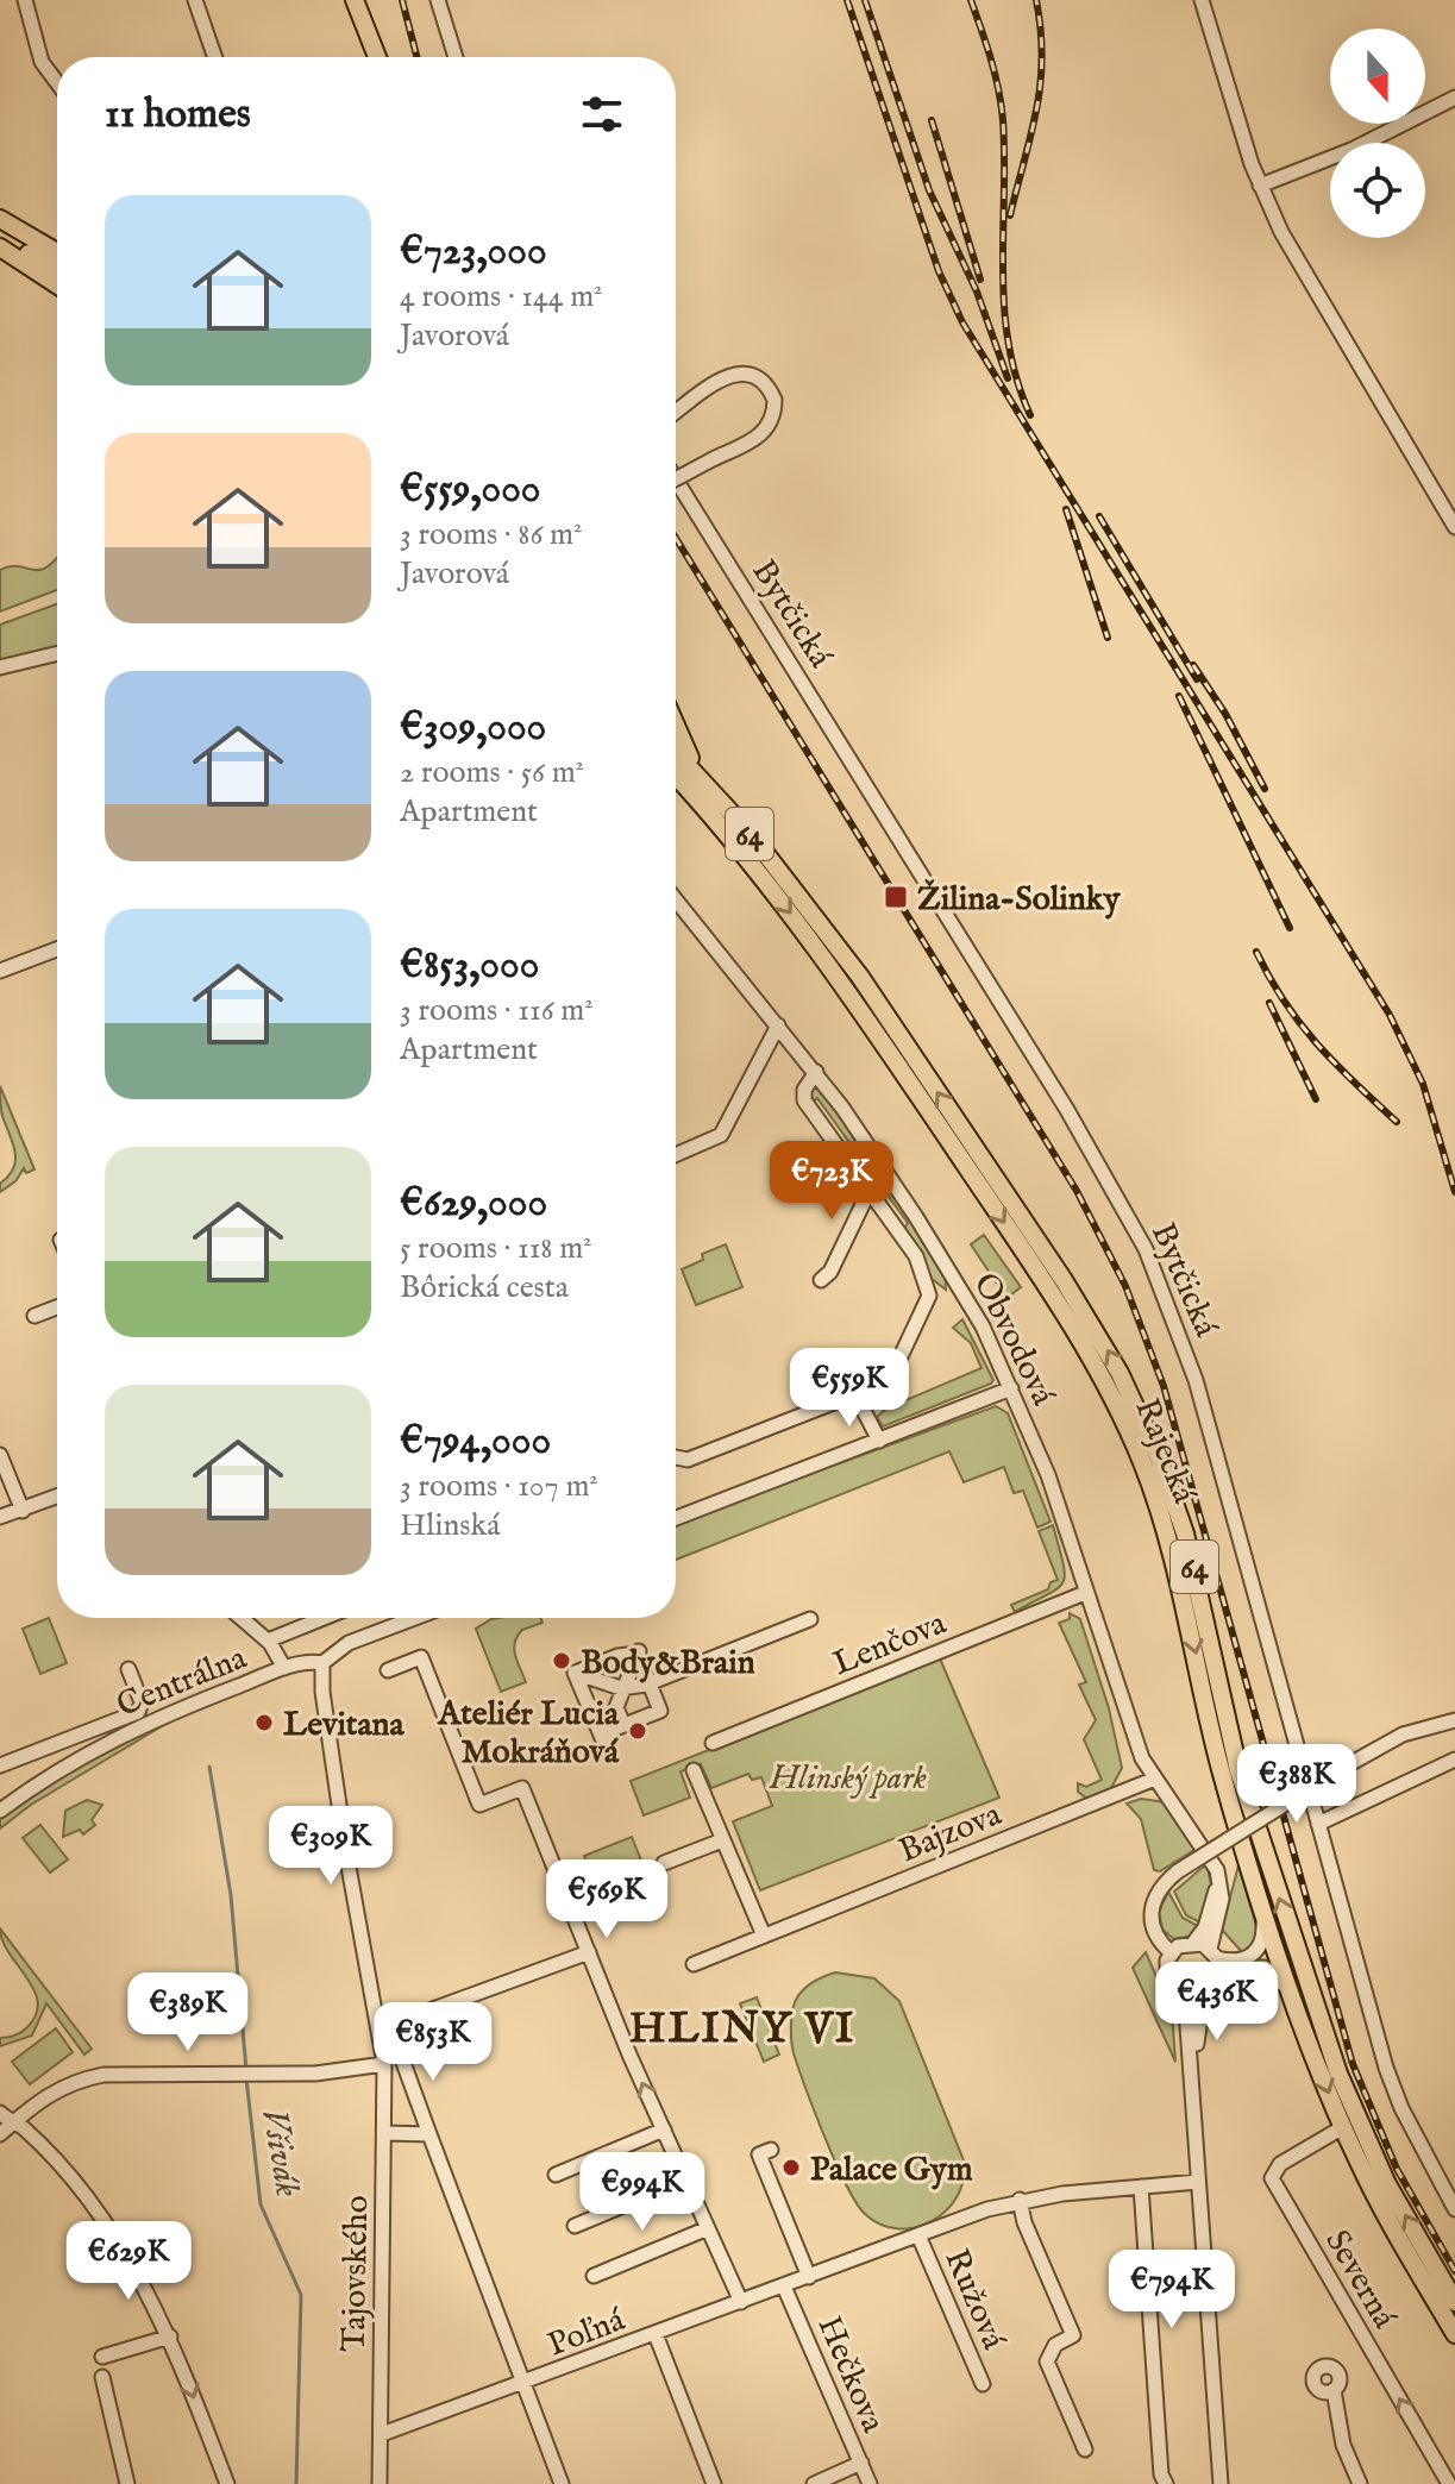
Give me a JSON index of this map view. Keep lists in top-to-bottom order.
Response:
{
  "streets": {
    "main road": ["64", "Rajecká"],
    "street": [
      "Bytčická",
      "Obvodová",
      "Lenčova",
      "Centrálna",
      "Bajzova",
      "Tajovského",
      "Severná",
      "Ružová",
      "Poľná",
      "Hečkova"
    ]
  },
  "crossings": [
    ["Obvodová", "Lenčova"],
    ["Obvodová", "Bajzova"],
    ["Rajecká", "Severná"],
    ["Centrálna", "Tajovského"],
    ["Tajovského", "Poľná"],
    ["Ružová", "Poľná"],
    ["Poľná", "Hečkova"]
  ],
  "districts": ["HLINY VI"],
  "water": ["Všivák"],
  "parks": ["Hlinský park"],
  "places": {
    "transit": ["Žilina-Solinky"],
    "other": [
      "Body&Brain",
      "Levitana",
      "Ateliér Lucia Mokráňová",
      "Palace Gym"
    ]
  },
  "north": "bottom",
  "page": {
    "heading": "11 homes",
    "list": [
      {
        "name": "€723,000",
        "note": "4 rooms · 144 m² · Javorová"
      },
      {
        "name": "€559,000",
        "note": "3 rooms · 86 m² · Javorová"
      },
      {
        "name": "€309,000",
        "note": "2 rooms · 56 m² · Apartment"
      },
      {
        "name": "€853,000",
        "note": "3 rooms · 116 m² · Apartment"
      },
      {
        "name": "€629,000",
        "note": "5 rooms · 118 m² · Bôrická cesta"
      },
      {
        "name": "€794,000",
        "note": "3 rooms · 107 m² · Hlinská"
      }
    ],
    "price": [
      "€723K",
      "€559K",
      "€388K",
      "€309K",
      "€569K",
      "€436K",
      "€389K",
      "€853K",
      "€994K",
      "€629K",
      "€794K"
    ]
  }
}
